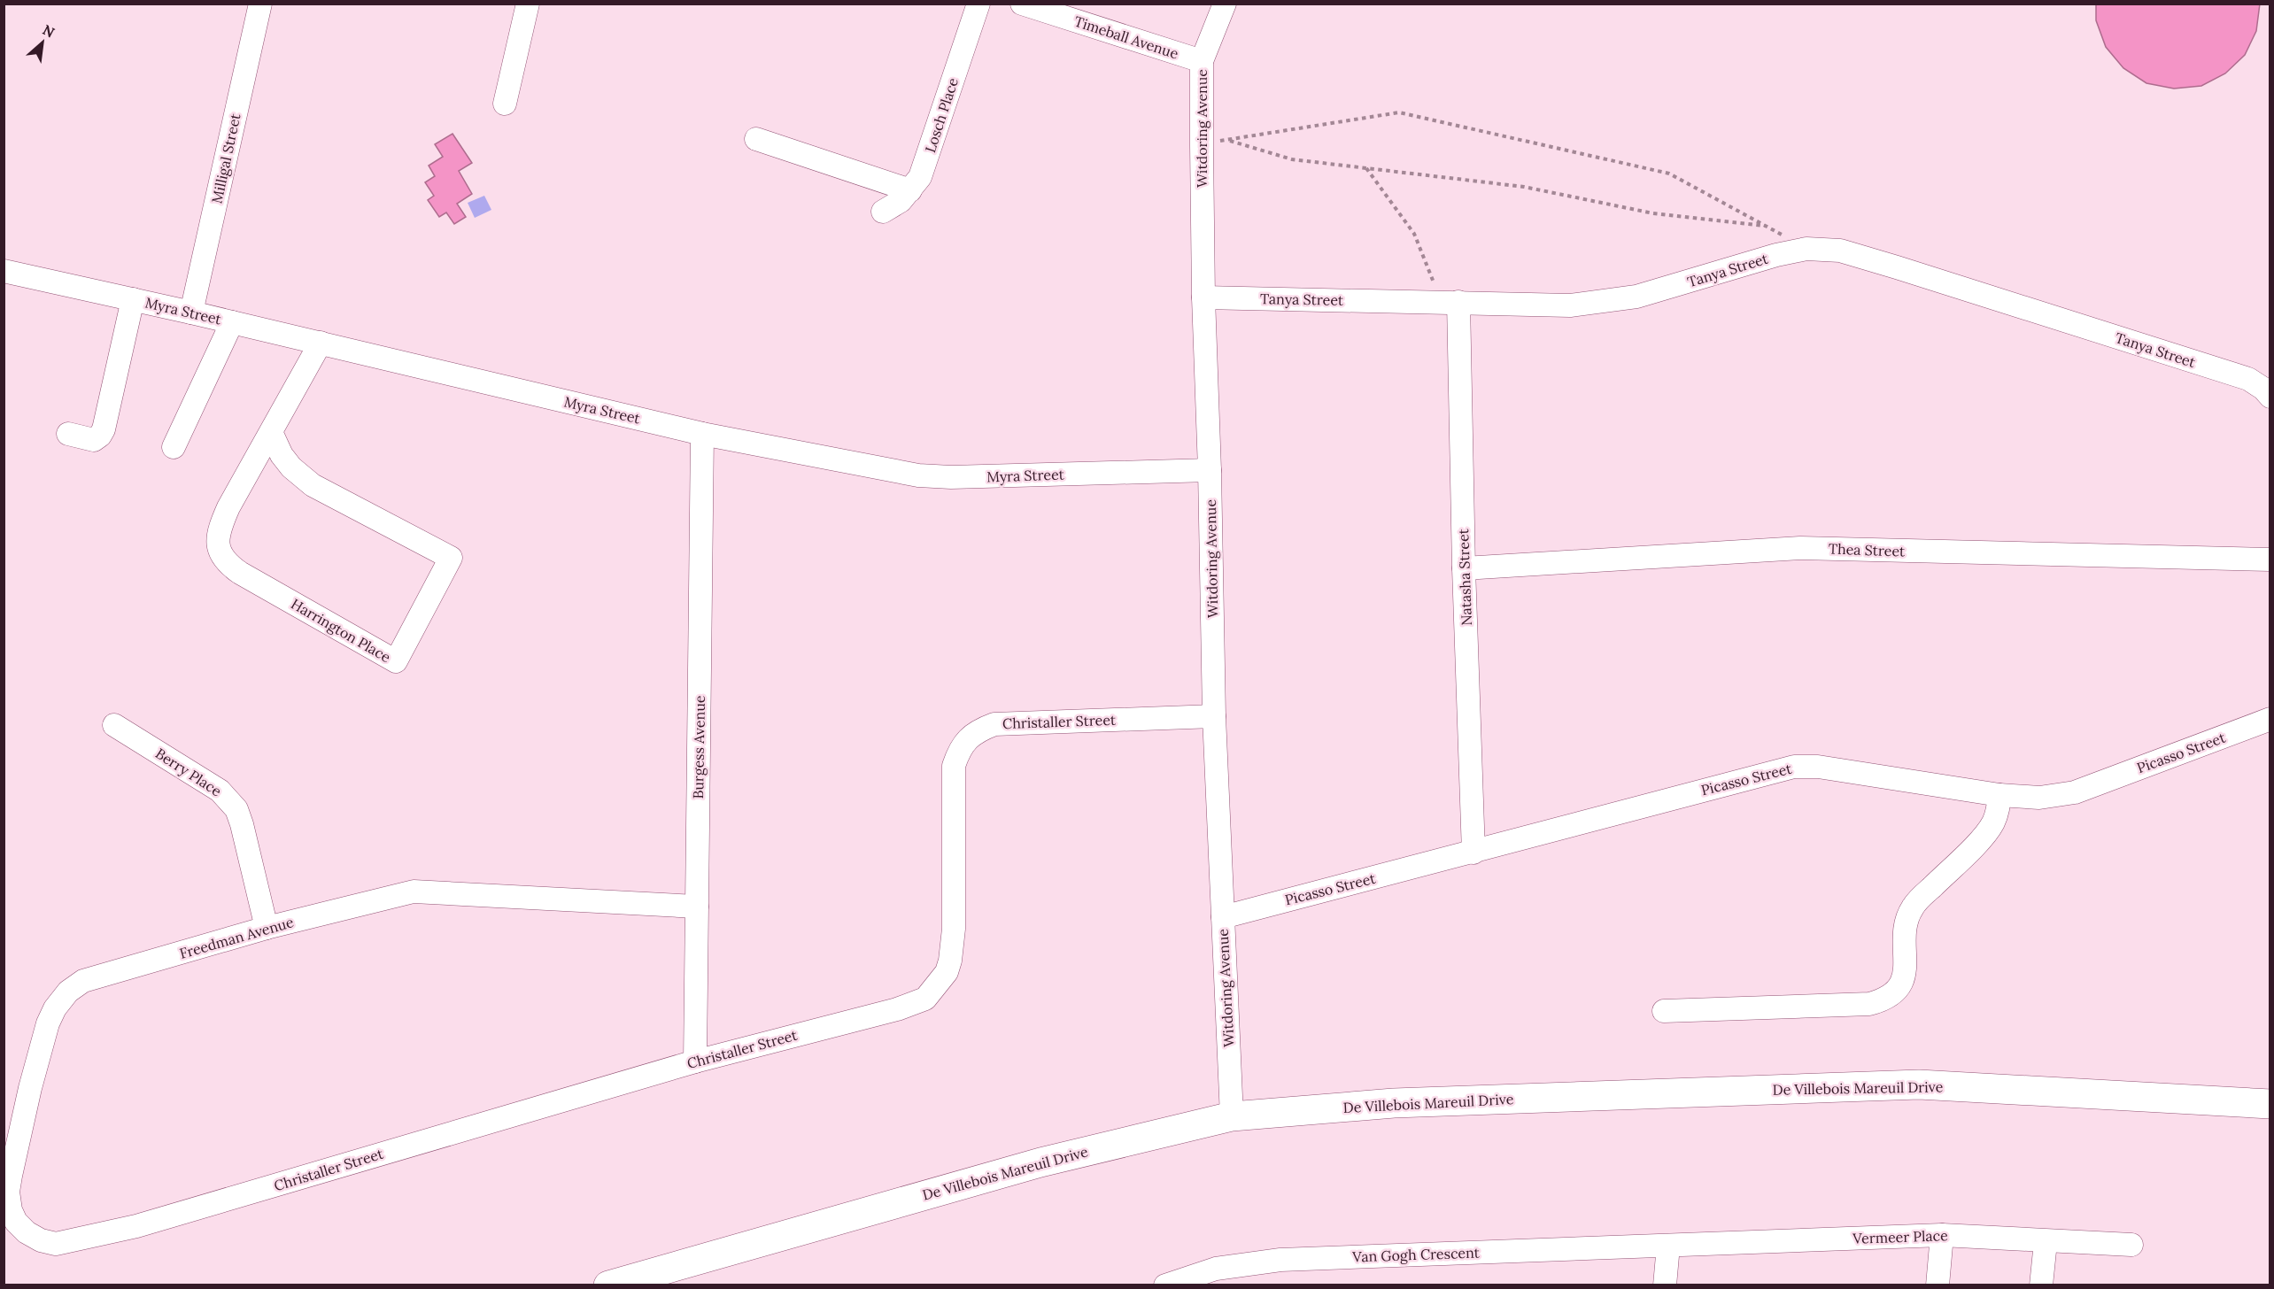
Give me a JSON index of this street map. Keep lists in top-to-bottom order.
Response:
{
  "streets": {
    "main road": ["De Villebois Mareuil Drive"],
    "street": [
      "Timeball Avenue",
      "Losch Place",
      "Witdoring Avenue",
      "Milligal Street",
      "Tanya Street",
      "Myra Street",
      "Thea Street",
      "Natasha Street",
      "Harrington Place",
      "Christaller Street",
      "Burgess Avenue",
      "Picasso Street",
      "Berry Place",
      "Freedman Avenue",
      "Vermeer Place",
      "Van Gogh Crescent"
    ]
  },
  "crossings": [
    ["Timeball Avenue", "Witdoring Avenue"],
    ["Witdoring Avenue", "Tanya Street"],
    ["Witdoring Avenue", "Myra Street"],
    ["Witdoring Avenue", "Christaller Street"],
    ["Witdoring Avenue", "Picasso Street"],
    ["Witdoring Avenue", "De Villebois Mareuil Drive"],
    ["Milligal Street", "Myra Street"],
    ["Tanya Street", "Natasha Street"],
    ["Myra Street", "Harrington Place"],
    ["Myra Street", "Burgess Avenue"],
    ["Thea Street", "Natasha Street"],
    ["Natasha Street", "Picasso Street"],
    ["Christaller Street", "Burgess Avenue"],
    ["Christaller Street", "Freedman Avenue"],
    ["Burgess Avenue", "Freedman Avenue"],
    ["Berry Place", "Freedman Avenue"],
    ["Vermeer Place", "Van Gogh Crescent"]
  ],
  "north": "top right"
}
